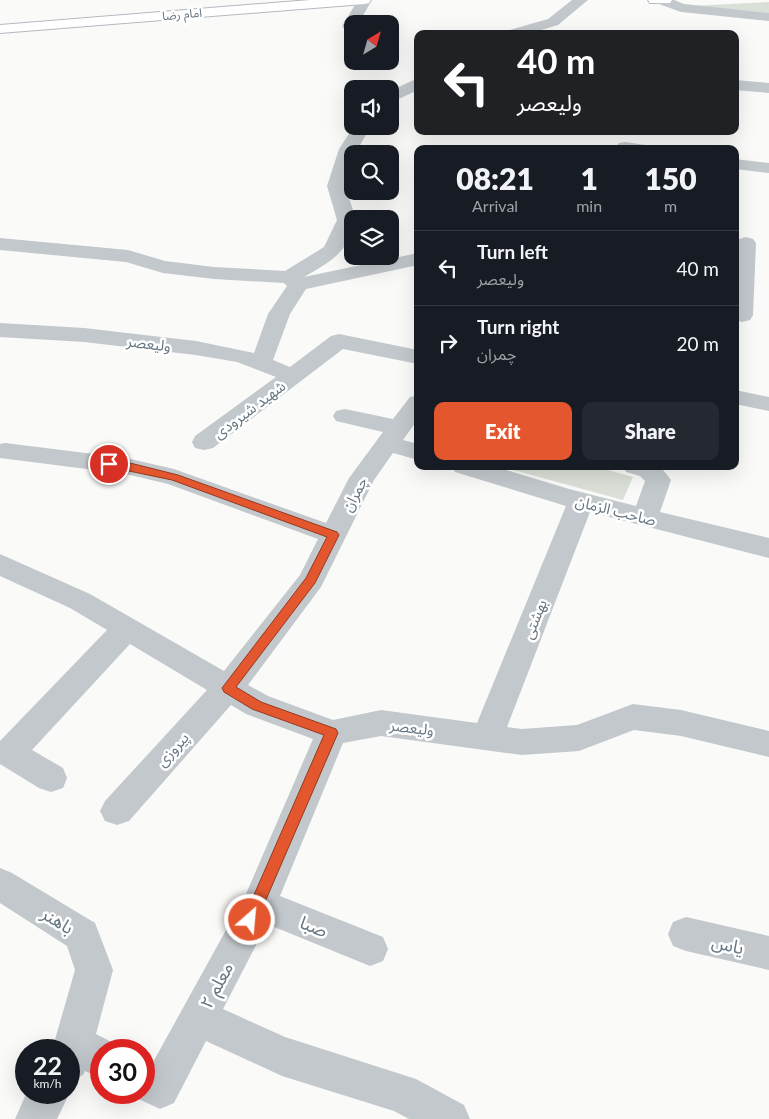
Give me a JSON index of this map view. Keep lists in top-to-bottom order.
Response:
{
  "streets": {
    "main road": ["امام رضا"],
    "street": [
      "ولیعصر",
      "شهید شیرودی",
      "چمران",
      "صاحب الزمان",
      "بهشتی",
      "پیروزی",
      "باهنر",
      "صبا",
      "یاس",
      "معلم ۲"
    ]
  },
  "crossings": [
    ["ولیعصر", "شهید شیرودی"],
    ["ولیعصر", "بهشتی"],
    ["ولیعصر", "معلم ۲"],
    ["چمران", "پیروزی"],
    ["صاحب الزمان", "بهشتی"],
    ["صبا", "معلم ۲"]
  ],
  "north": "top right",
  "page": {
    "turn": ["40 m", "ولیعصر"],
    "eta": [
      "08:21",
      "Arrival",
      "1",
      "min",
      "150",
      "m"
    ],
    "list": [
      {
        "name": "Turn left",
        "note": "ولیعصر",
        "value": "40 m"
      },
      {
        "name": "Turn right",
        "note": "چمران",
        "value": "20 m"
      }
    ],
    "buttons": ["Exit", "Share"],
    "speed": "22 km/h",
    "limit": "30"
  }
}
